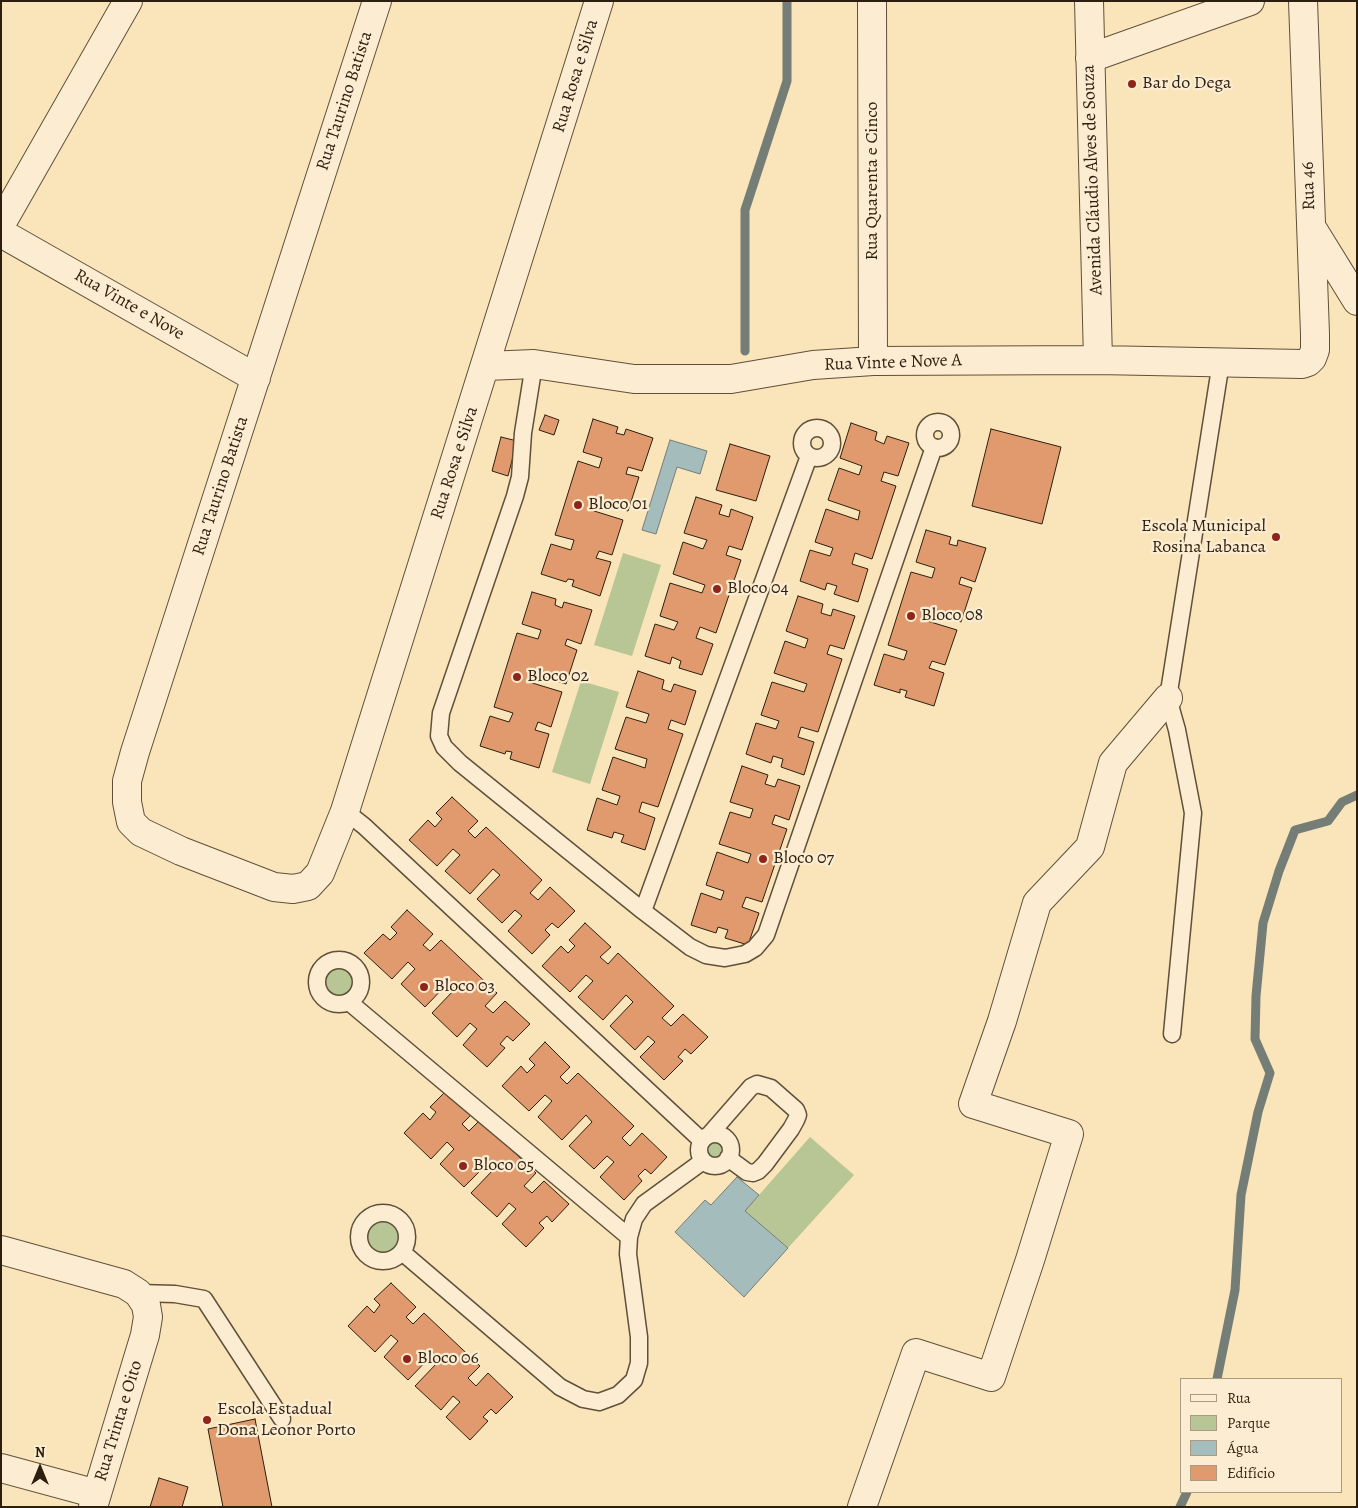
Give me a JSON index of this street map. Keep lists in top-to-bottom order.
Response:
{
  "streets": {
    "street": [
      "Rua Rosa e Silva",
      "Rua Taurino Batista",
      "Avenida Cláudio Alves de Souza",
      "Rua Quarenta e Cinco",
      "Rua 46",
      "Rua Vinte e Nove",
      "Rua Vinte e Nove A",
      "Rua Trinta e Oito"
    ]
  },
  "crossings": [
    ["Rua Rosa e Silva", "Rua Taurino Batista"],
    ["Rua Rosa e Silva", "Rua Vinte e Nove A"],
    ["Rua Taurino Batista", "Rua Vinte e Nove"],
    ["Avenida Cláudio Alves de Souza", "Rua Vinte e Nove A"],
    ["Rua Quarenta e Cinco", "Rua Vinte e Nove A"],
    ["Rua 46", "Rua Vinte e Nove A"]
  ],
  "places": [
    "Bar do Dega",
    "Bloco 01",
    "Escola Municipal Rosina Labanca",
    "Bloco 04",
    "Bloco 08",
    "Bloco 02",
    "Bloco 07",
    "Bloco 03",
    "Bloco 05",
    "Bloco 06",
    "Escola Estadual Dona Leonor Porto"
  ],
  "legend": [
    "Rua",
    "Parque",
    "Água",
    "Edifício"
  ],
  "north": "top"
}
